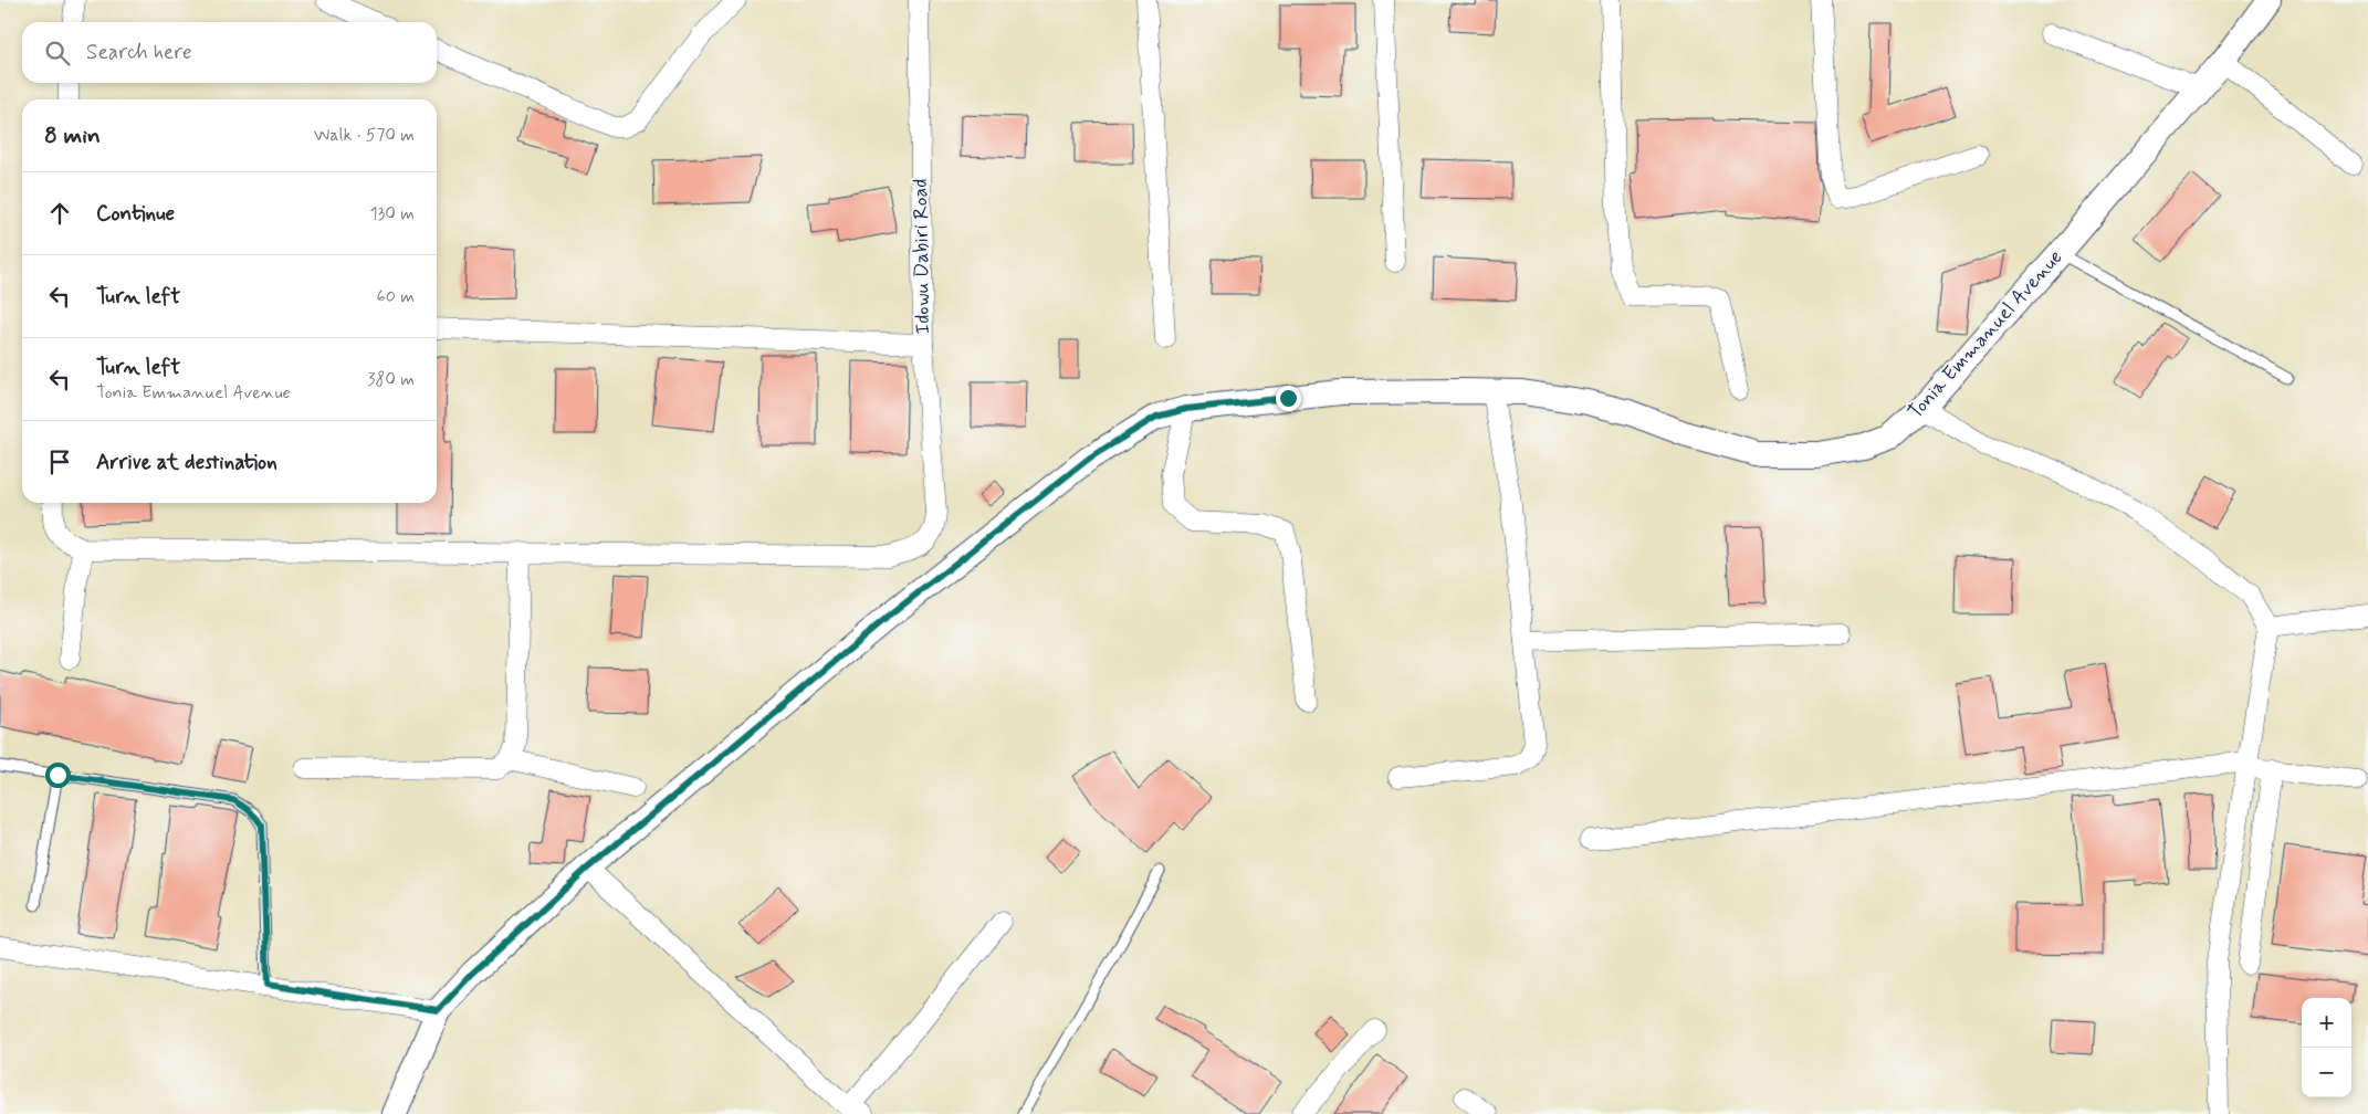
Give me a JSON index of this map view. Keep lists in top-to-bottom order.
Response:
{
  "streets": {
    "street": ["Idowu Dabiri Road", "Tonia Emmanuel Avenue"]
  },
  "page": {
    "search": "Search here",
    "heading": ["8 min", "Walk · 570 m"],
    "list": [
      ["Continue", "130 m"],
      ["Turn left", "60 m"],
      ["Turn left", "Tonia Emmanuel Avenue", "380 m"],
      "Arrive at destination"
    ],
    "map_buttons": ["+", "−"]
  }
}
